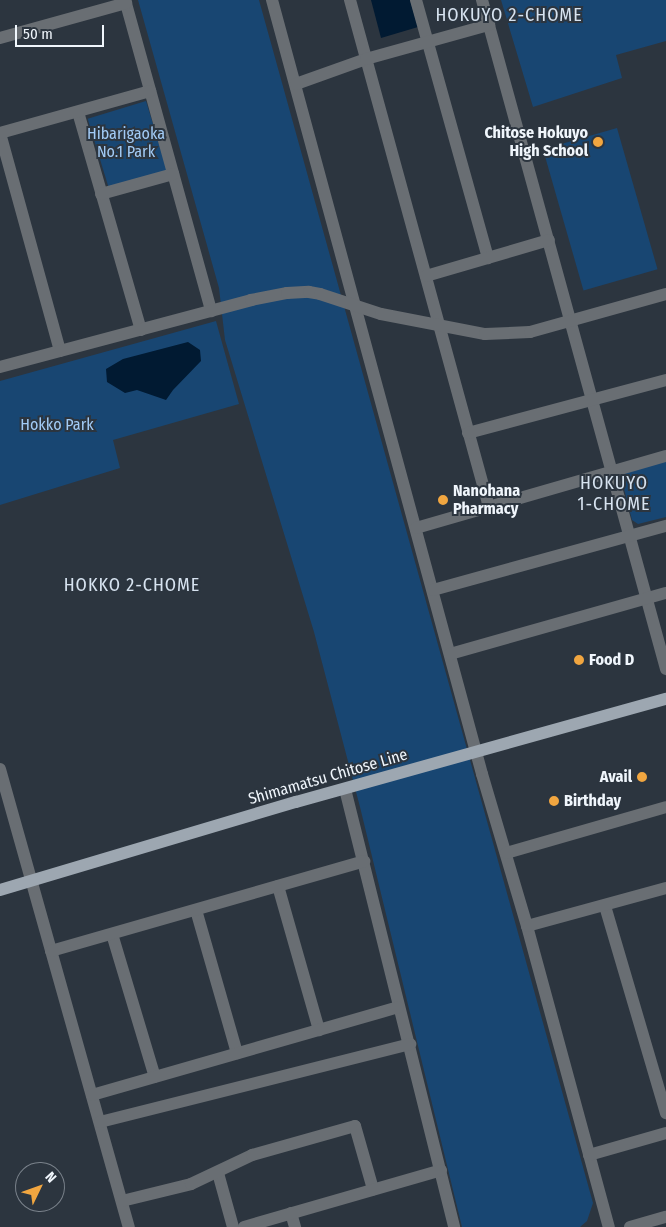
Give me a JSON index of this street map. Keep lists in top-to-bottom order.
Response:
{
  "streets": {
    "main road": ["Shimamatsu Chitose Line"]
  },
  "districts": ["HOKUYO 2-CHOME", "HOKUYO 1-CHOME", "HOKKO 2-CHOME"],
  "parks": ["Hibarigaoka No.1 Park", "Hokko Park"],
  "places": [
    "Chitose Hokuyo High School",
    "Nanohana Pharmacy",
    "Food D",
    "Avail",
    "Birthday"
  ],
  "scale_bar": "50 m",
  "north": "top right"
}
